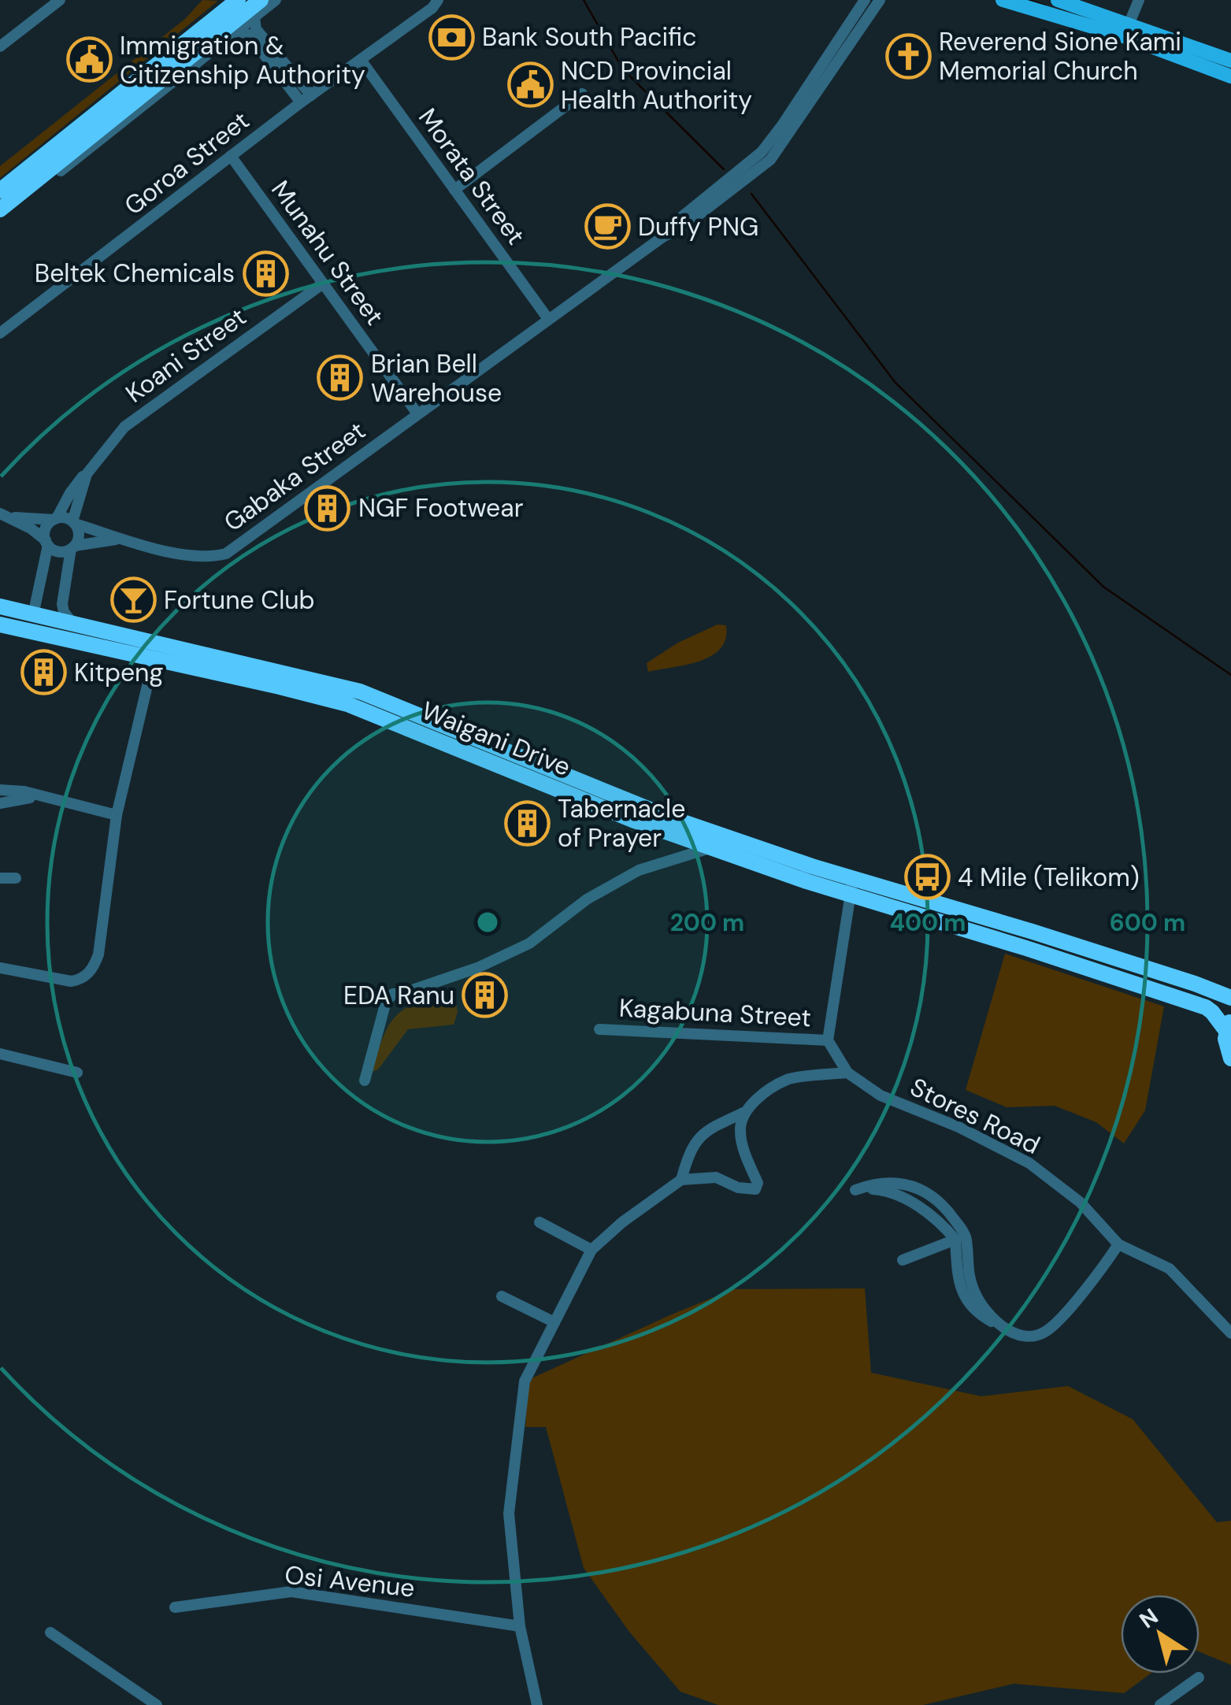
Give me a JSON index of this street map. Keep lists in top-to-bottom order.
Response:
{
  "streets": {
    "highway": ["Waigani Drive"],
    "street": [
      "Goroa Street",
      "Morata Street",
      "Munahu Street",
      "Koani Street",
      "Gabaka Street",
      "Kagabuna Street",
      "Stores Road",
      "Osi Avenue"
    ]
  },
  "crossings": [
    ["Goroa Street", "Morata Street"],
    ["Goroa Street", "Munahu Street"],
    ["Morata Street", "Gabaka Street"],
    ["Munahu Street", "Koani Street"],
    ["Munahu Street", "Gabaka Street"],
    ["Koani Street", "Gabaka Street"],
    ["Kagabuna Street", "Stores Road"]
  ],
  "places": {
    "bank": ["Bank South Pacific"],
    "church": ["Reverend Sione Kami Memorial Church"],
    "public building": ["Immigration & Citizenship Authority", "NCD Provincial Health Authority"],
    "cafe": ["Duffy PNG"],
    "building": [
      "Beltek Chemicals",
      "Brian Bell Warehouse",
      "NGF Footwear",
      "Kitpeng",
      "Tabernacle of Prayer",
      "EDA Ranu"
    ],
    "bar": ["Fortune Club"],
    "bus stop": ["4 Mile (Telikom)"]
  },
  "north": "top left",
  "rings": ["200 m", "400 m", "600 m"]
}
